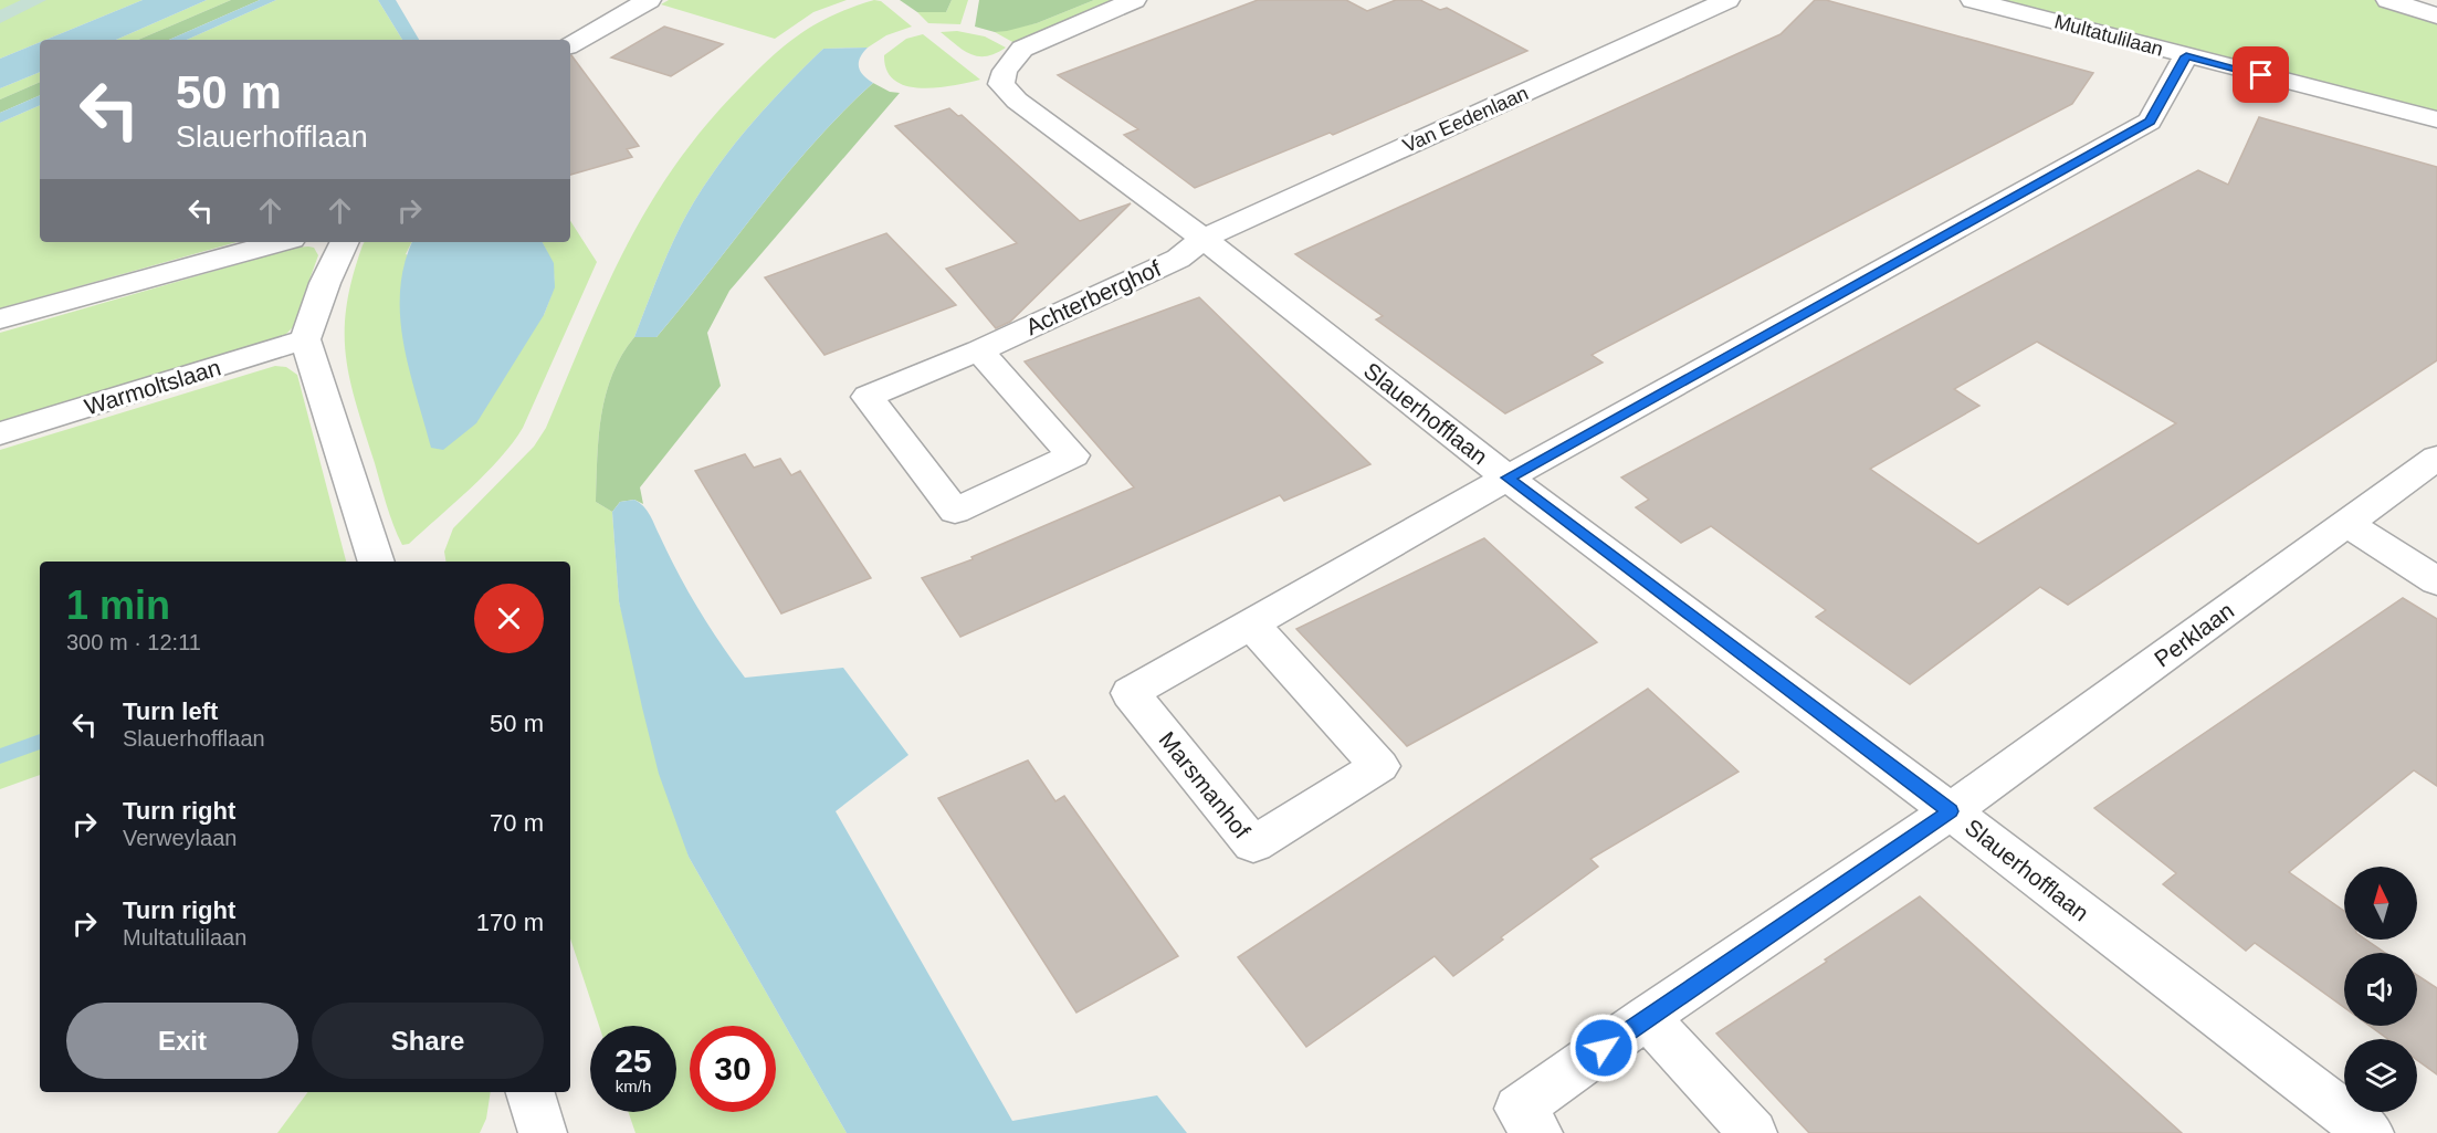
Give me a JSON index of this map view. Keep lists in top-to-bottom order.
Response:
{
  "streets": {
    "street": [
      "Multatulilaan",
      "Van Eedenlaan",
      "Achterberghof",
      "Warmoltslaan",
      "Slauerhofflaan",
      "Perklaan",
      "Marsmanhof"
    ]
  },
  "crossings": [
    ["Multatulilaan", "Marsmanhof"],
    ["Van Eedenlaan", "Achterberghof"],
    ["Van Eedenlaan", "Slauerhofflaan"],
    ["Achterberghof", "Slauerhofflaan"],
    ["Slauerhofflaan", "Perklaan"],
    ["Slauerhofflaan", "Marsmanhof"]
  ],
  "north": "top",
  "page": {
    "turn": ["50 m", "Slauerhofflaan"],
    "heading": ["1 min", "300 m · 12:11"],
    "list": [
      {
        "name": "Turn left",
        "note": "Slauerhofflaan",
        "value": "50 m"
      },
      {
        "name": "Turn right",
        "note": "Verweylaan",
        "value": "70 m"
      },
      {
        "name": "Turn right",
        "note": "Multatulilaan",
        "value": "170 m"
      }
    ],
    "buttons": ["Exit", "Share"],
    "speed": "25 km/h",
    "limit": "30"
  }
}
